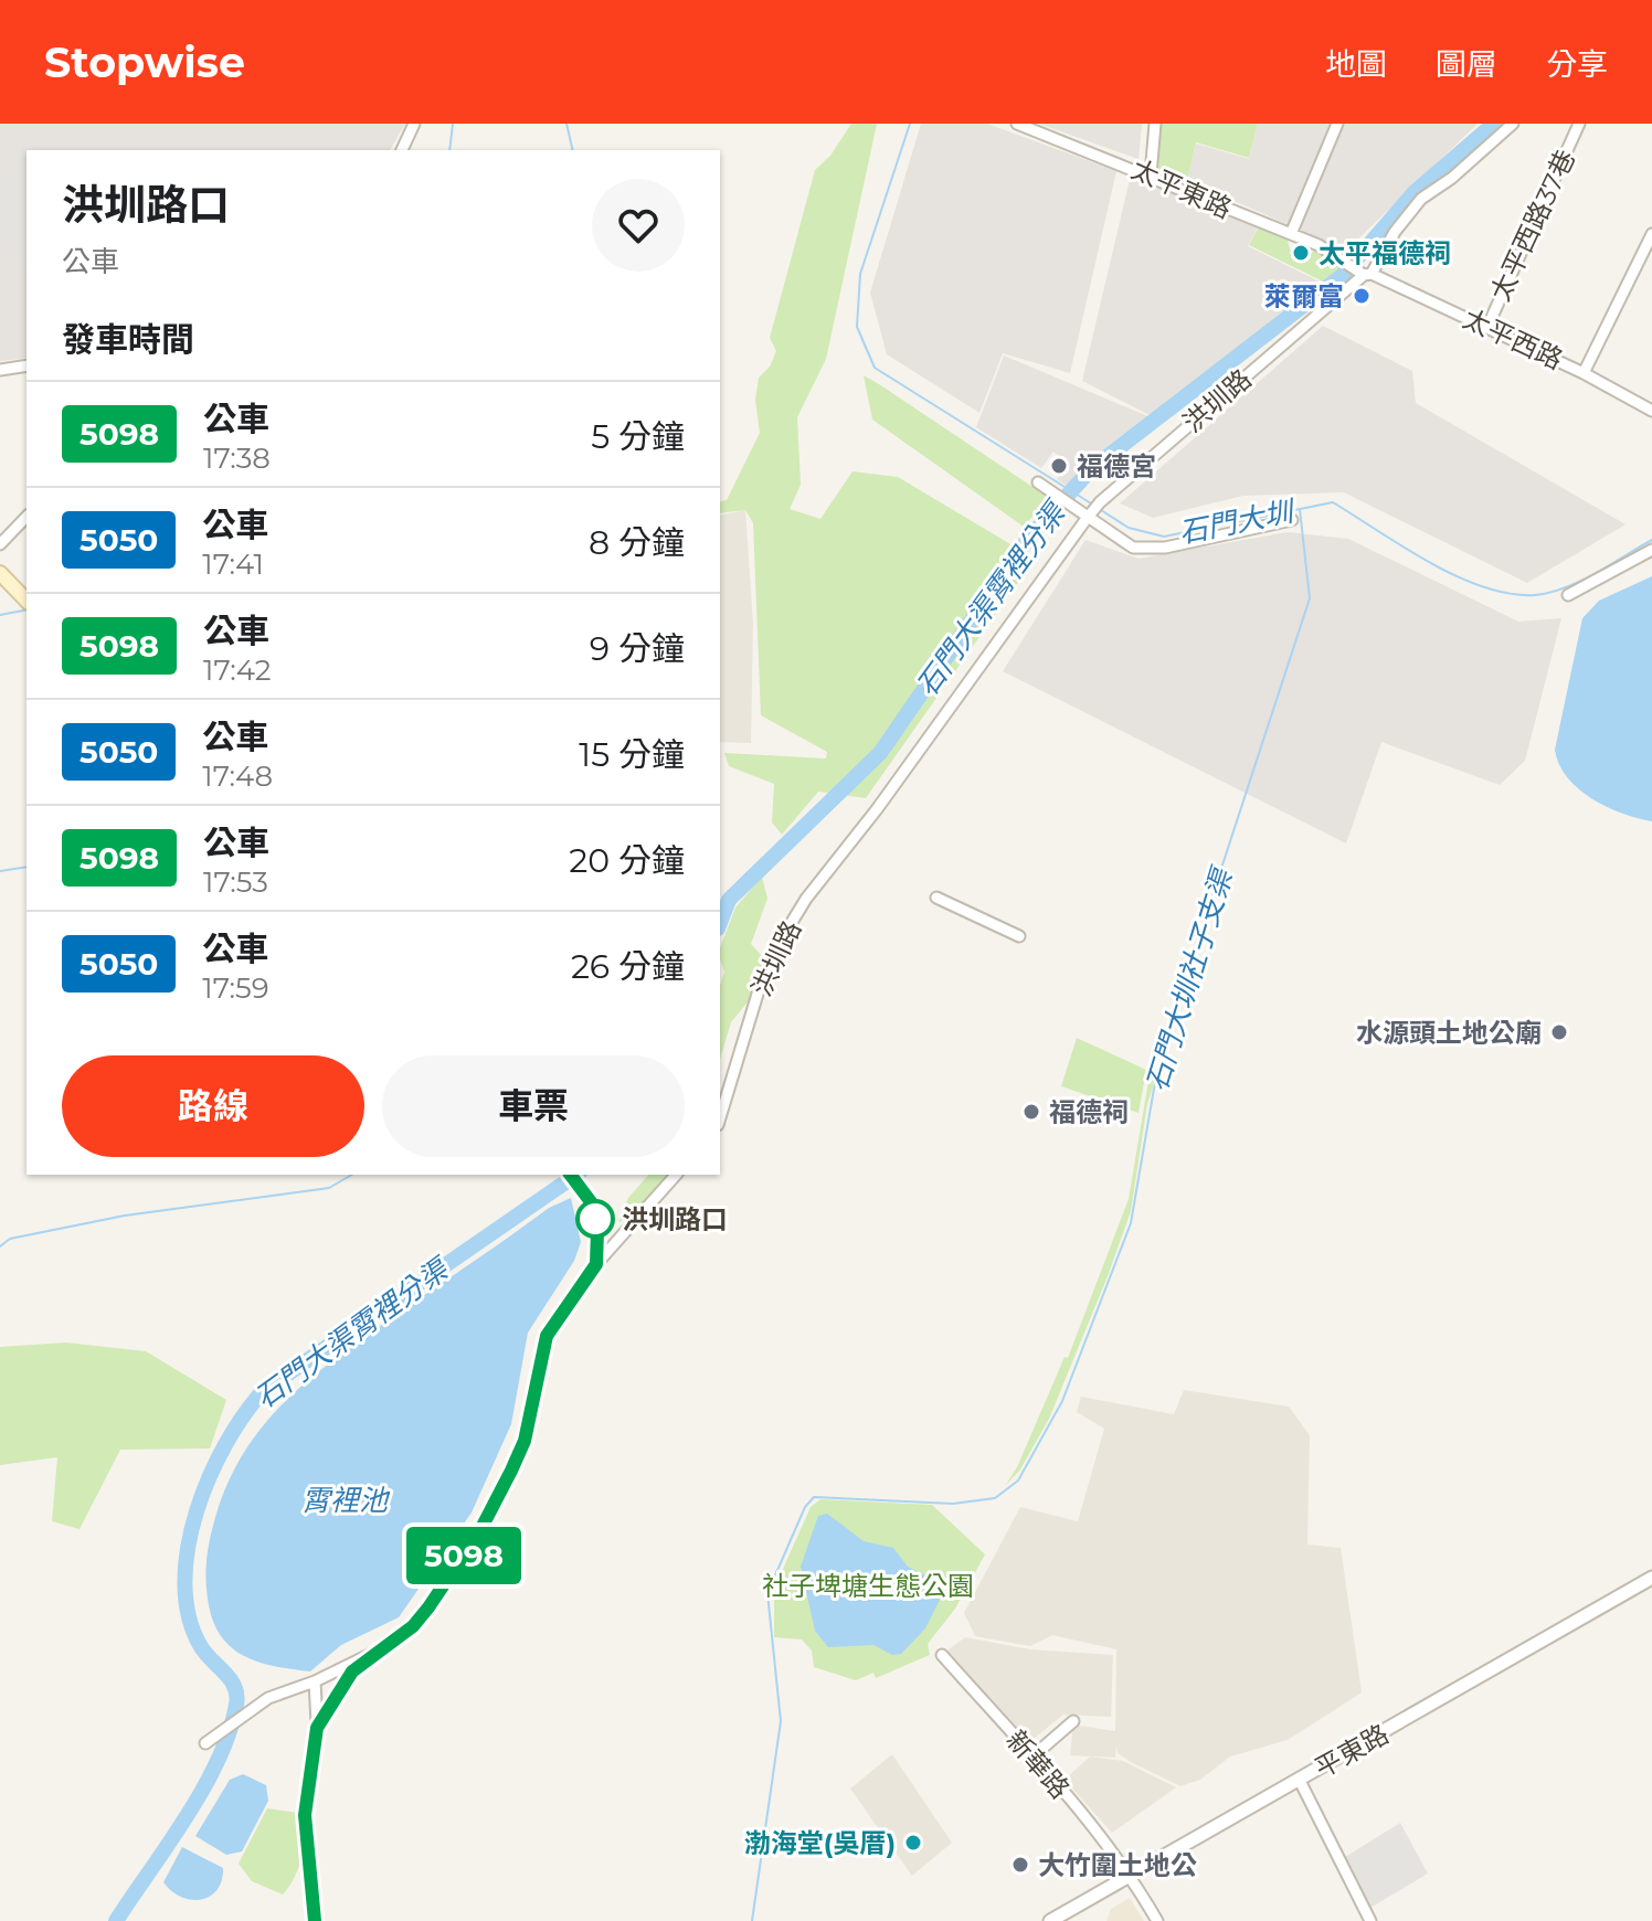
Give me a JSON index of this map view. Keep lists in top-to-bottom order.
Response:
{
  "streets": {
    "street": [
      "太平東路",
      "太平西路37巷",
      "太平西路",
      "洪圳路",
      "平東路",
      "新華路"
    ]
  },
  "crossings": [
    ["太平東路", "太平西路"],
    ["太平西路37巷", "太平西路"],
    ["太平西路", "洪圳路"],
    ["平東路", "新華路"]
  ],
  "water": [
    "石門大圳",
    "石門大渠霄裡分渠",
    "石門大圳社子支渠",
    "霄裡池"
  ],
  "parks": ["社子埤塘生態公園"],
  "places": [
    "太平福德祠",
    "萊爾富",
    "福德宮",
    "水源頭土地公廟",
    "福德祠",
    "洪圳路口",
    "渤海堂(吳厝)",
    "大竹圍土地公"
  ],
  "lines": ["bus line 5098"],
  "page": {
    "header": "Stopwise",
    "nav": ["地圖", "圖層", "分享"],
    "on_map": "5098",
    "heading": [
      ["洪圳路口", "公車"],
      "發車時間"
    ],
    "list": [
      {
        "mark": "5098",
        "name": "公車",
        "note": "17:38",
        "value": "5 分鐘"
      },
      {
        "mark": "5050",
        "name": "公車",
        "note": "17:41",
        "value": "8 分鐘"
      },
      {
        "mark": "5098",
        "name": "公車",
        "note": "17:42",
        "value": "9 分鐘"
      },
      {
        "mark": "5050",
        "name": "公車",
        "note": "17:48",
        "value": "15 分鐘"
      },
      {
        "mark": "5098",
        "name": "公車",
        "note": "17:53",
        "value": "20 分鐘"
      },
      {
        "mark": "5050",
        "name": "公車",
        "note": "17:59",
        "value": "26 分鐘"
      }
    ],
    "buttons": ["路線", "車票"]
  }
}
